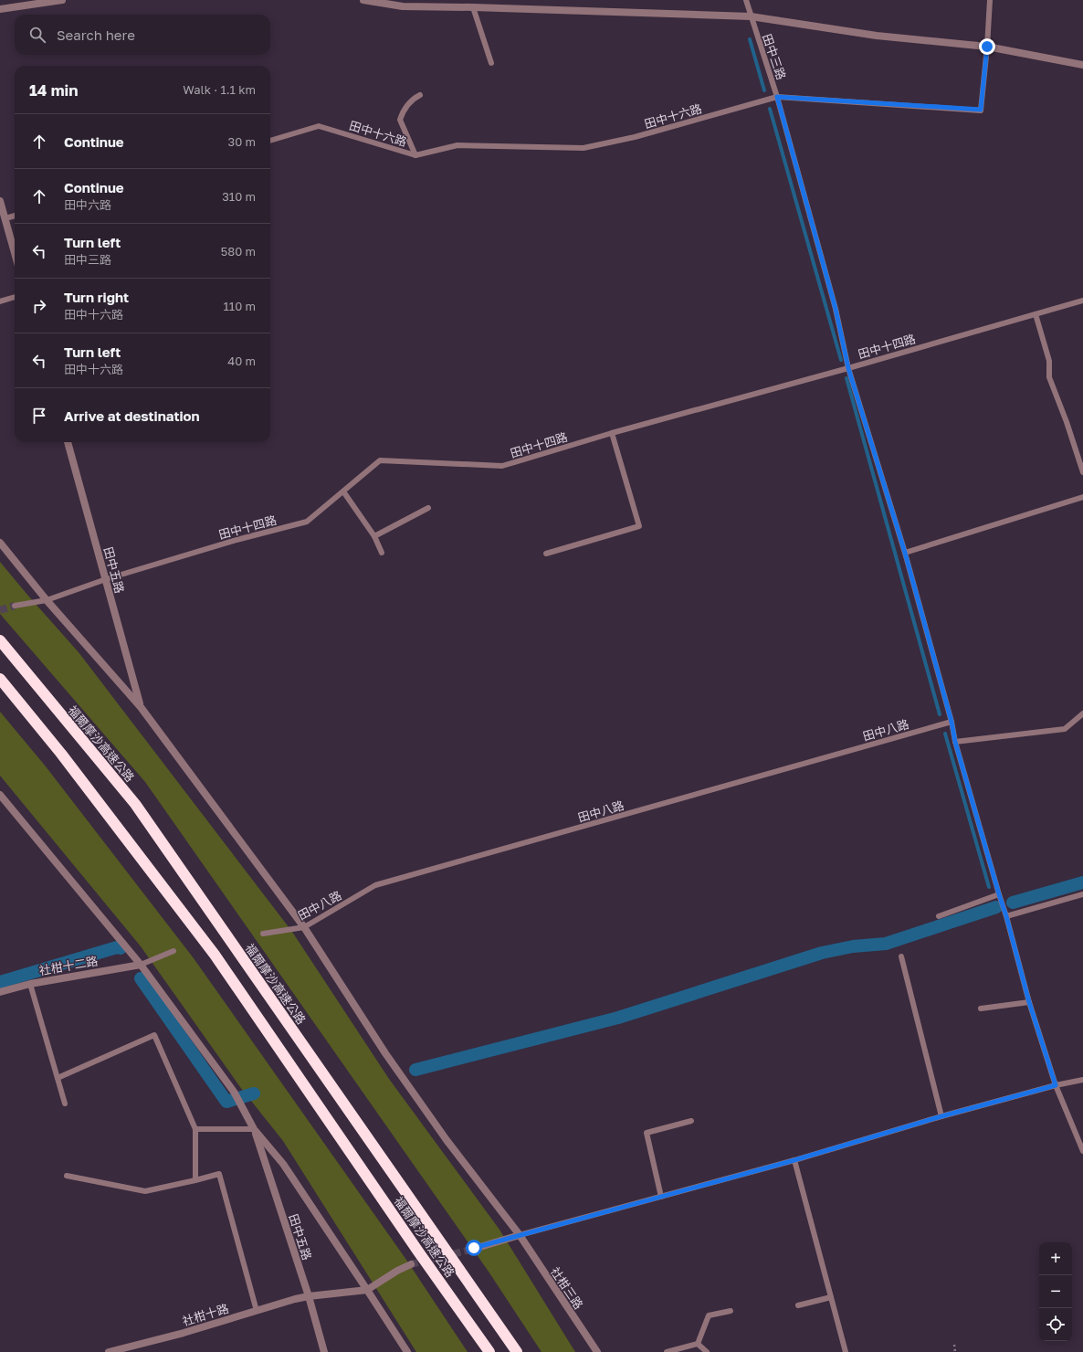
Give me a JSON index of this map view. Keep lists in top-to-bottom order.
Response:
{
  "streets": {
    "highway": ["福爾摩沙高速公路"],
    "street": [
      "田中五路",
      "社柑十二路",
      "社柑三路",
      "社柑十路"
    ],
    "lane": [
      "田中三路",
      "田中十六路",
      "田中十四路",
      "田中八路"
    ]
  },
  "crossings": [
    ["田中三路", "田中十六路"],
    ["田中三路", "田中十四路"],
    ["田中三路", "田中八路"],
    ["田中十四路", "田中五路"],
    ["田中十四路", "社柑三路"],
    ["田中五路", "社柑三路"],
    ["田中五路", "社柑十路"],
    ["田中八路", "社柑三路"]
  ],
  "page": {
    "search": "Search here",
    "heading": ["14 min", "Walk · 1.1 km"],
    "list": [
      ["Continue", "30 m"],
      ["Continue", "田中六路", "310 m"],
      ["Turn left", "田中三路", "580 m"],
      ["Turn right", "田中十六路", "110 m"],
      ["Turn left", "田中十六路", "40 m"],
      "Arrive at destination"
    ],
    "map_buttons": ["+", "−"]
  }
}
